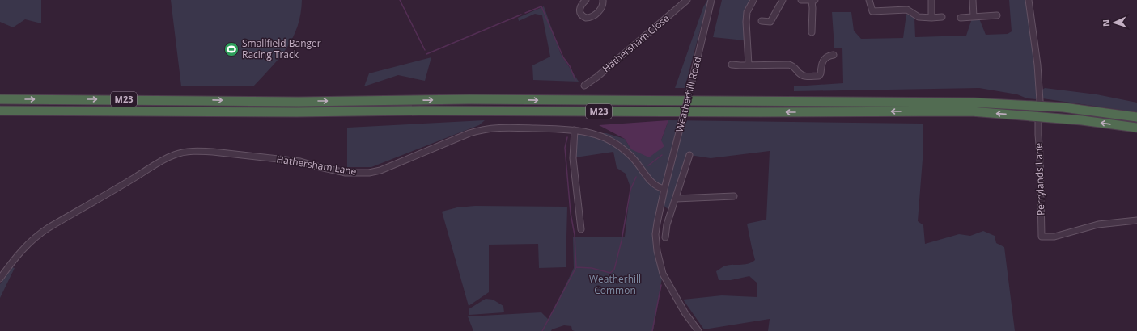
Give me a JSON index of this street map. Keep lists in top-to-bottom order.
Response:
{
  "streets": {
    "highway": ["M23"],
    "street": [
      "Hathersham Close",
      "Weatherhill Road",
      "Hathersham Lane",
      "Perrylands Lane"
    ]
  },
  "crossings": [
    ["Weatherhill Road", "Hathersham Lane"]
  ],
  "parks": ["Weatherhill Common"],
  "places": {
    "sports": ["Smallfield Banger Racing Track"]
  },
  "north": "left"
}
